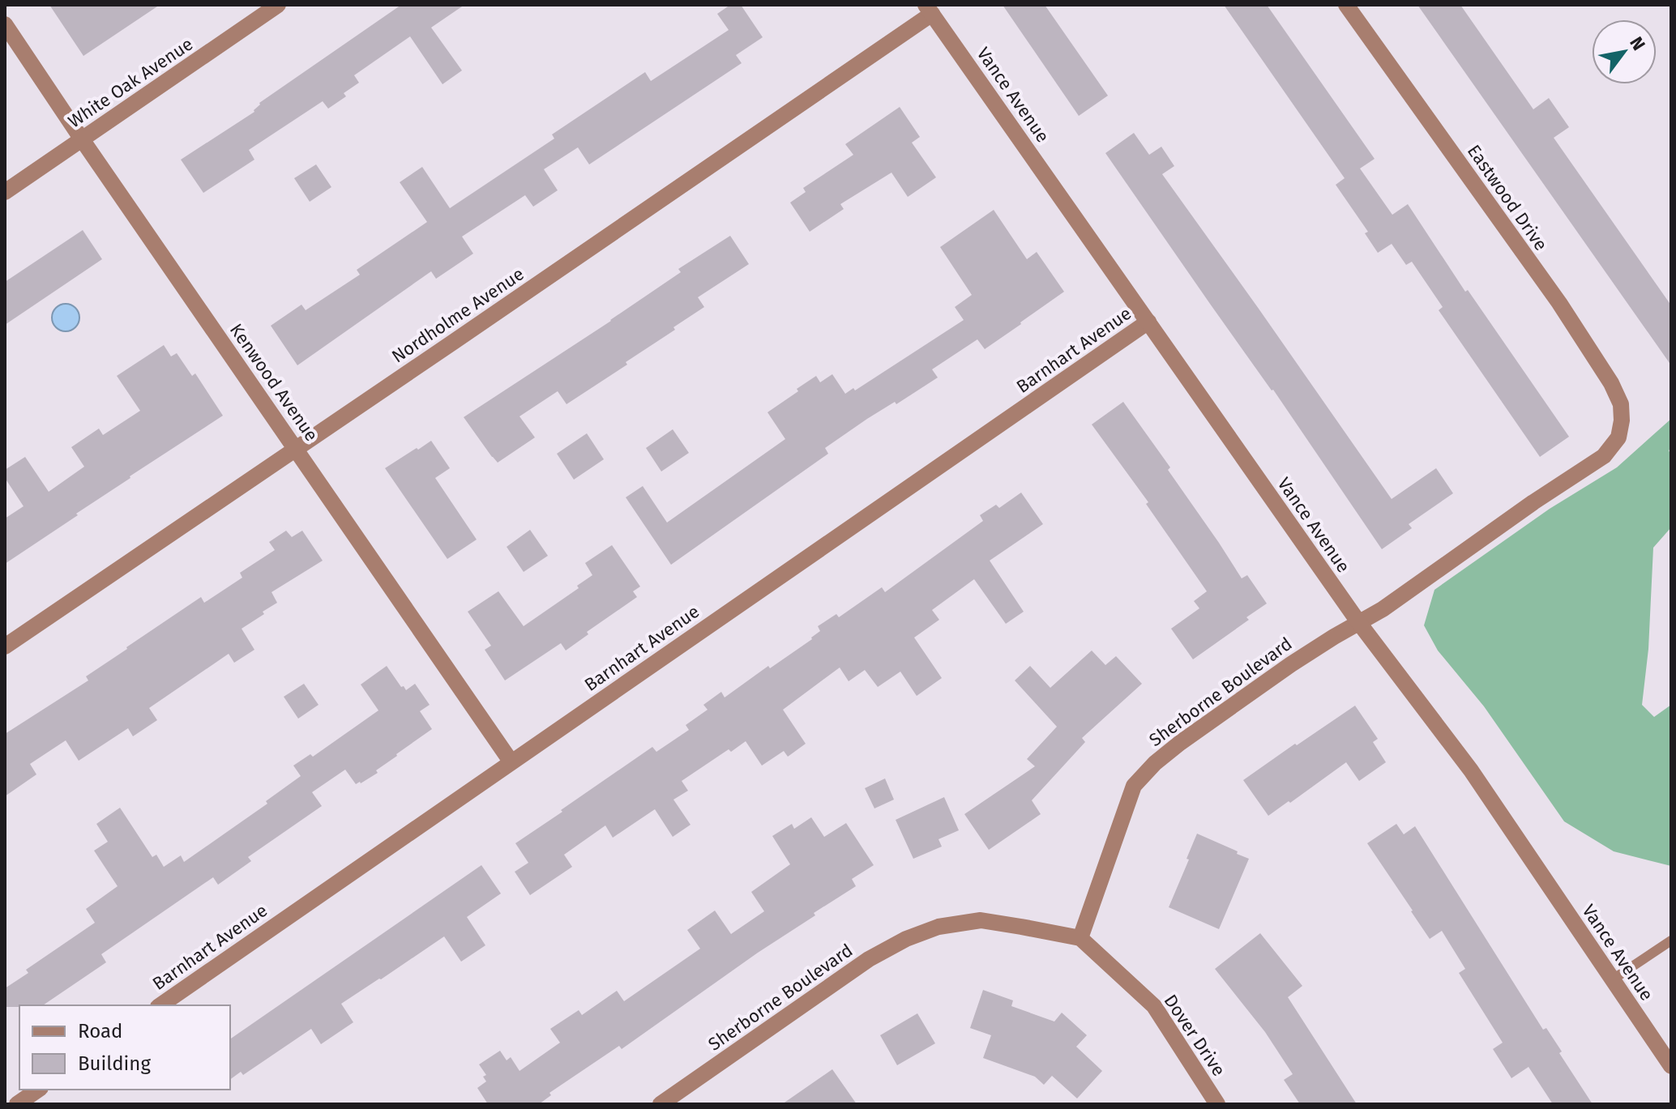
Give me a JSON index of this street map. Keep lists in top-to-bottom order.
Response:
{
  "streets": {
    "street": [
      "White Oak Avenue",
      "Vance Avenue",
      "Eastwood Drive",
      "Nordholme Avenue",
      "Barnhart Avenue",
      "Kenwood Avenue",
      "Sherborne Boulevard",
      "Dover Drive"
    ]
  },
  "crossings": [
    ["White Oak Avenue", "Kenwood Avenue"],
    ["Vance Avenue", "Nordholme Avenue"],
    ["Vance Avenue", "Barnhart Avenue"],
    ["Vance Avenue", "Sherborne Boulevard"],
    ["Eastwood Drive", "Sherborne Boulevard"],
    ["Nordholme Avenue", "Kenwood Avenue"],
    ["Barnhart Avenue", "Kenwood Avenue"],
    ["Sherborne Boulevard", "Dover Drive"]
  ],
  "legend": ["Road", "Building"],
  "north": "top right"
}
